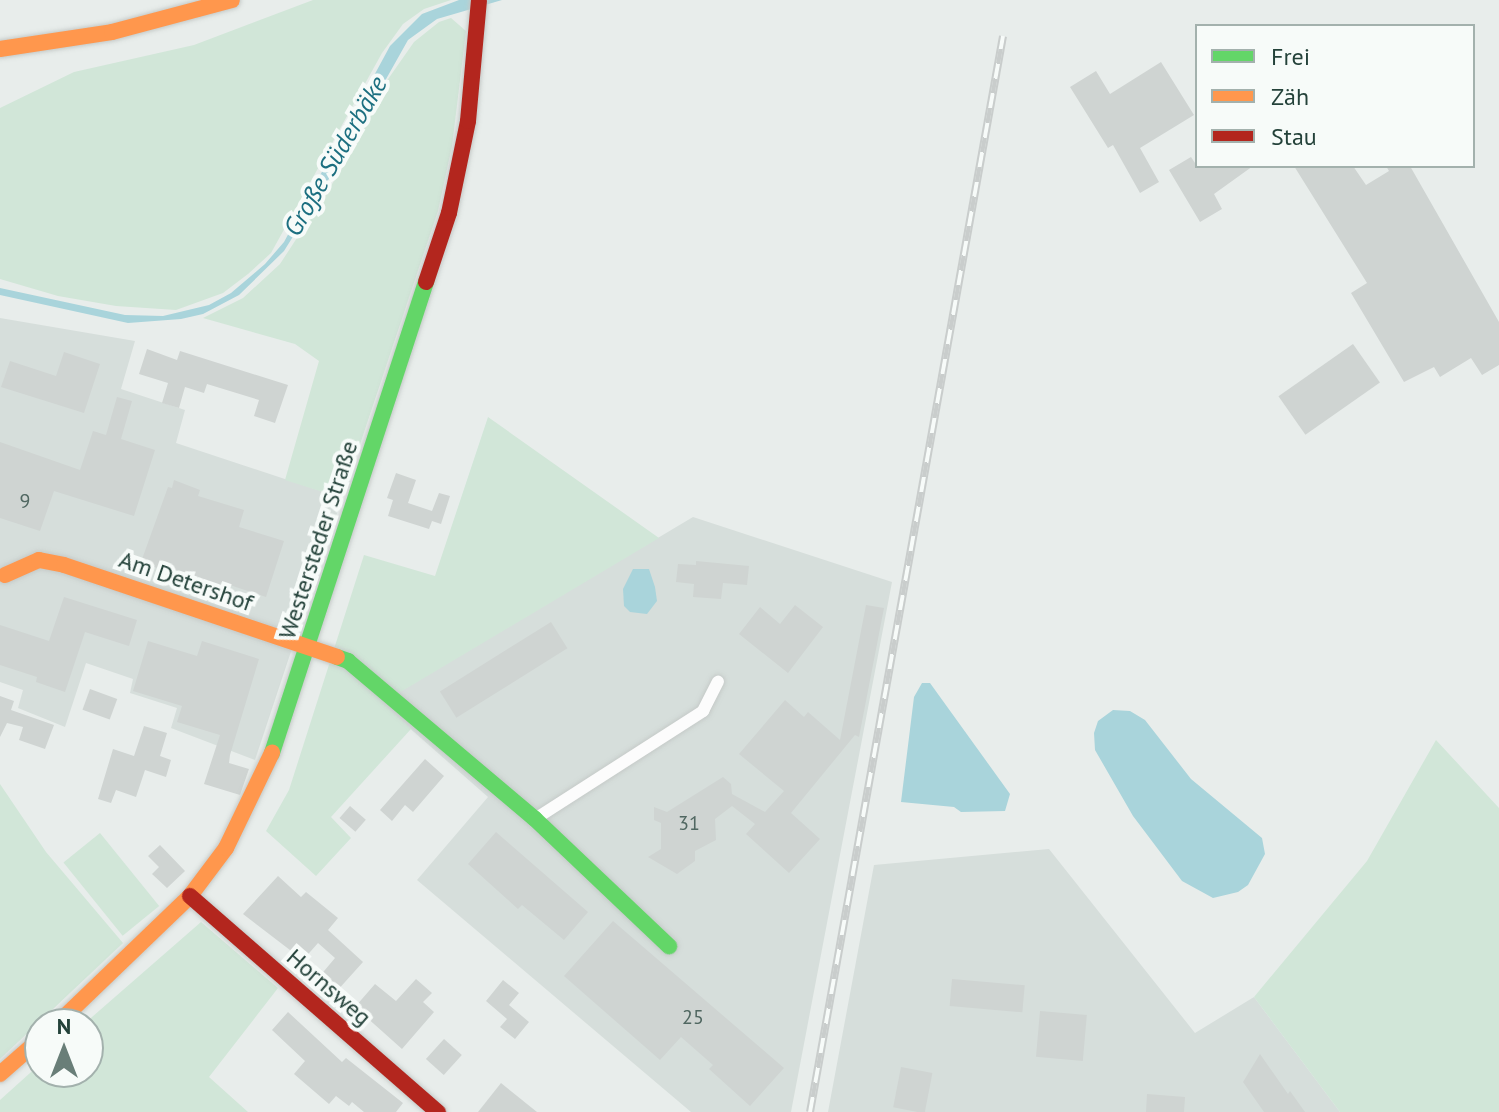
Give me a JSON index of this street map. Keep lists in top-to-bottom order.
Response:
{
  "streets": {
    "main road": ["Westersteder Straße", "Am Detershof", "Hornsweg"]
  },
  "crossings": [
    ["Westersteder Straße", "Am Detershof"],
    ["Westersteder Straße", "Hornsweg"]
  ],
  "water": ["Große Süderbäke"],
  "house_numbers": ["9", "31", "25"],
  "legend": ["Frei", "Zäh", "Stau"],
  "north": "top"
}
